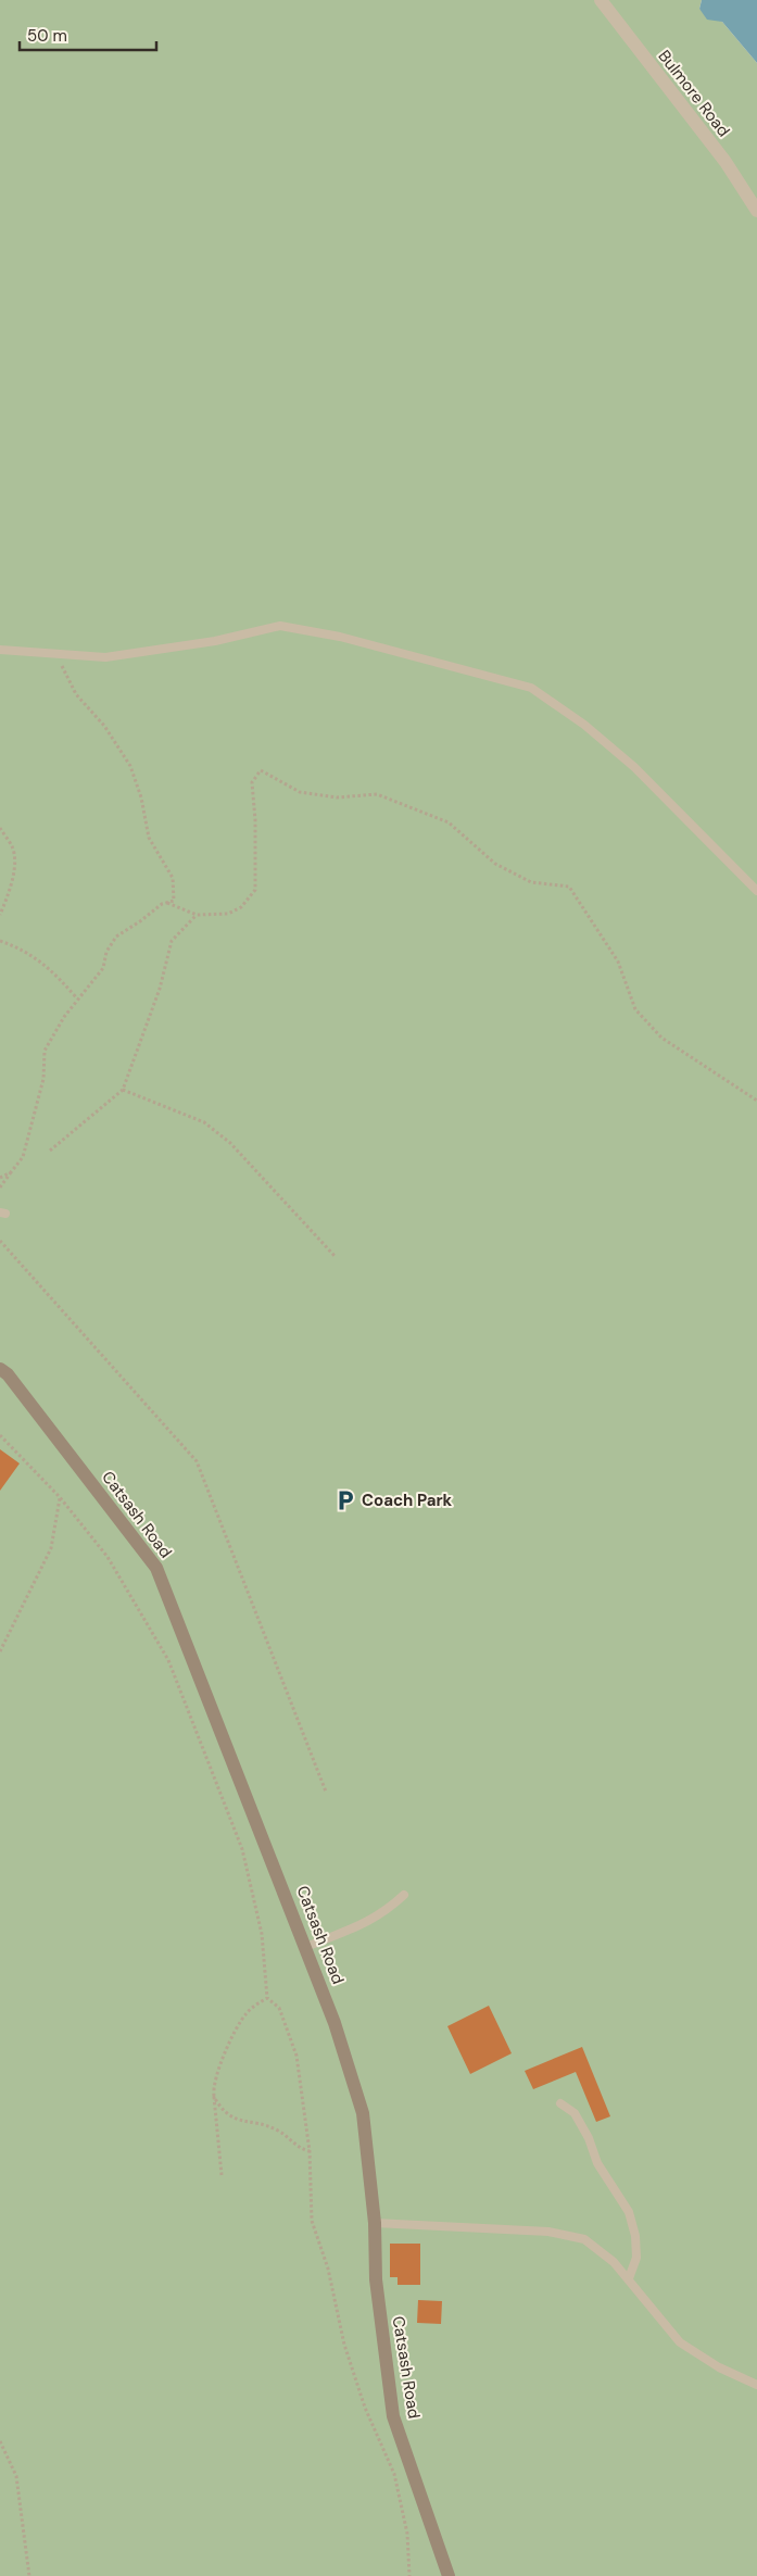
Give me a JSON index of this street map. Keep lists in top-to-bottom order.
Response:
{
  "streets": {
    "street": ["Bulmore Road", "Catsash Road"]
  },
  "places": {
    "parking": ["Coach Park"]
  },
  "scale_bar": "50 m"
}
